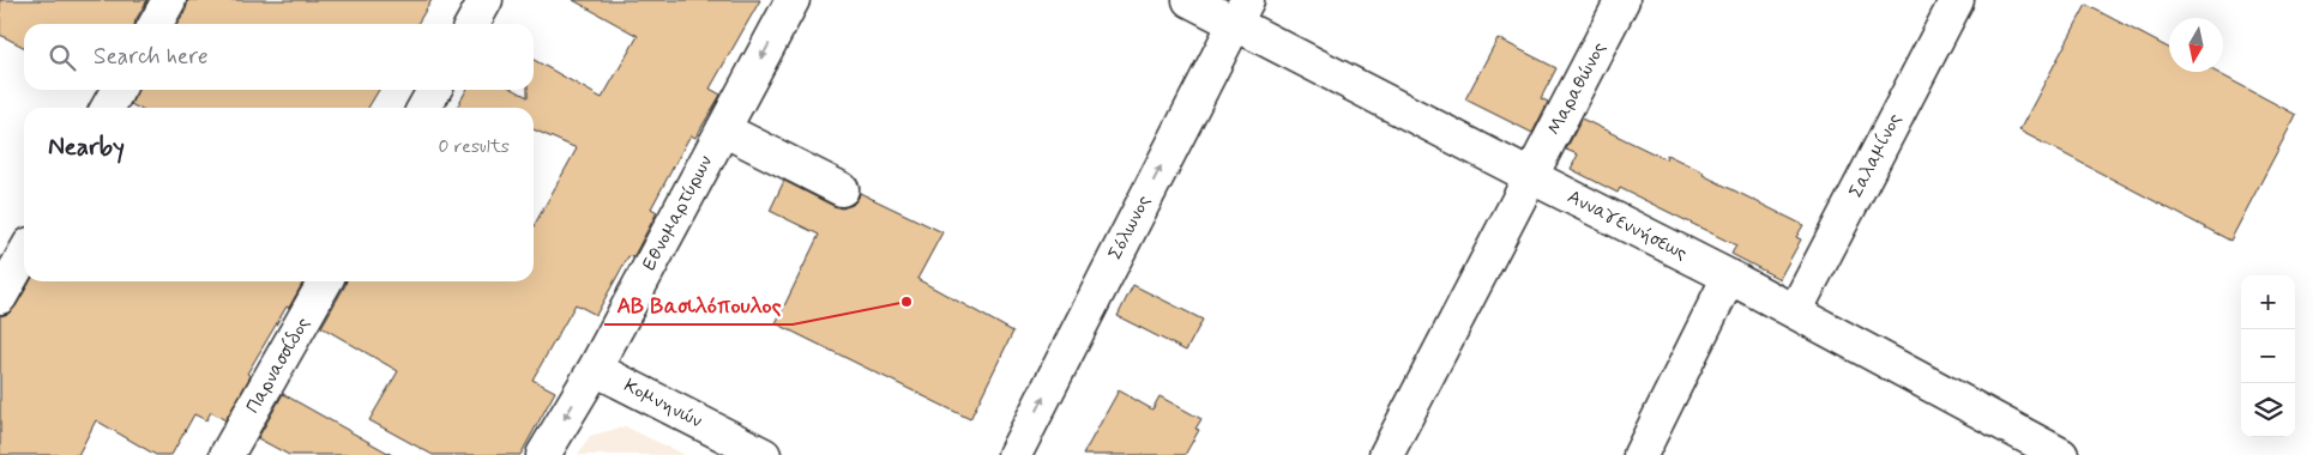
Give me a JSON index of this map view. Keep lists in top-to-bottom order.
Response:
{
  "streets": {
    "street": [
      "Μαραθώνος",
      "Σαλαμίνος",
      "Εθνομαρτύρων",
      "Ανναγεννήσεως",
      "Σόλωνος",
      "Παρνασσίδος",
      "Κομνηνών"
    ]
  },
  "crossings": [
    ["Μαραθώνος", "Ανναγεννήσεως"],
    ["Σαλαμίνος", "Ανναγεννήσεως"],
    ["Εθνομαρτύρων", "Κομνηνών"],
    ["Ανναγεννήσεως", "Σόλωνος"]
  ],
  "one_way": ["Εθνομαρτύρων", "Σόλωνος"],
  "places": ["ΑΒ Βασιλόπουλος"],
  "north": "bottom",
  "page": {
    "search": "Search here",
    "heading": ["Nearby", "0 results"],
    "map_buttons": ["+", "−"]
  }
}
